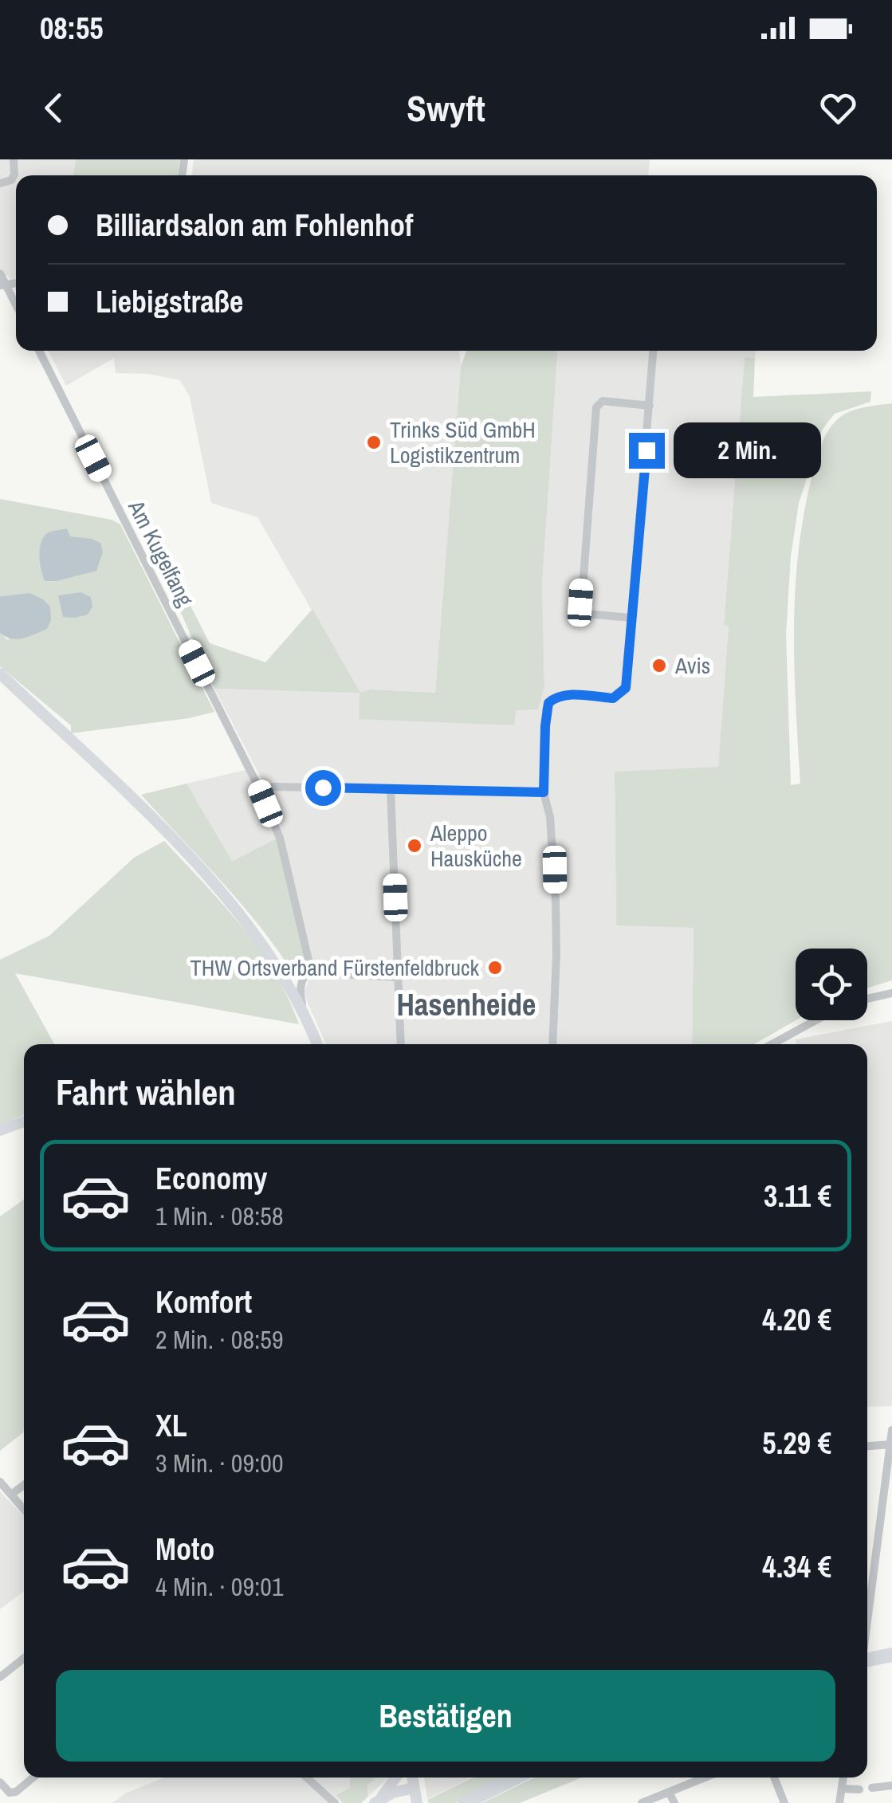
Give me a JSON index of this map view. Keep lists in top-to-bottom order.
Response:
{
  "streets": {
    "street": ["Am Kugelfang"]
  },
  "districts": ["Hasenheide"],
  "places": [
    "Trinks Süd GmbH Logistikzentrum",
    "Avis",
    "Aleppo Hausküche",
    "THW Ortsverband Fürstenfeldbruck"
  ],
  "page": {
    "status": "08:55",
    "header": "Swyft",
    "banner": ["Billiardsalon am Fohlenhof", "Liebigstraße"],
    "bubble": "2 Min.",
    "heading": "Fahrt wählen",
    "list": [
      {
        "name": "Economy",
        "note": "1 Min. · 08:58",
        "value": "3.11 €"
      },
      {
        "name": "Komfort",
        "note": "2 Min. · 08:59",
        "value": "4.20 €"
      },
      {
        "name": "XL",
        "note": "3 Min. · 09:00",
        "value": "5.29 €"
      },
      {
        "name": "Moto",
        "note": "4 Min. · 09:01",
        "value": "4.34 €"
      }
    ],
    "buttons": "Bestätigen"
  }
}
